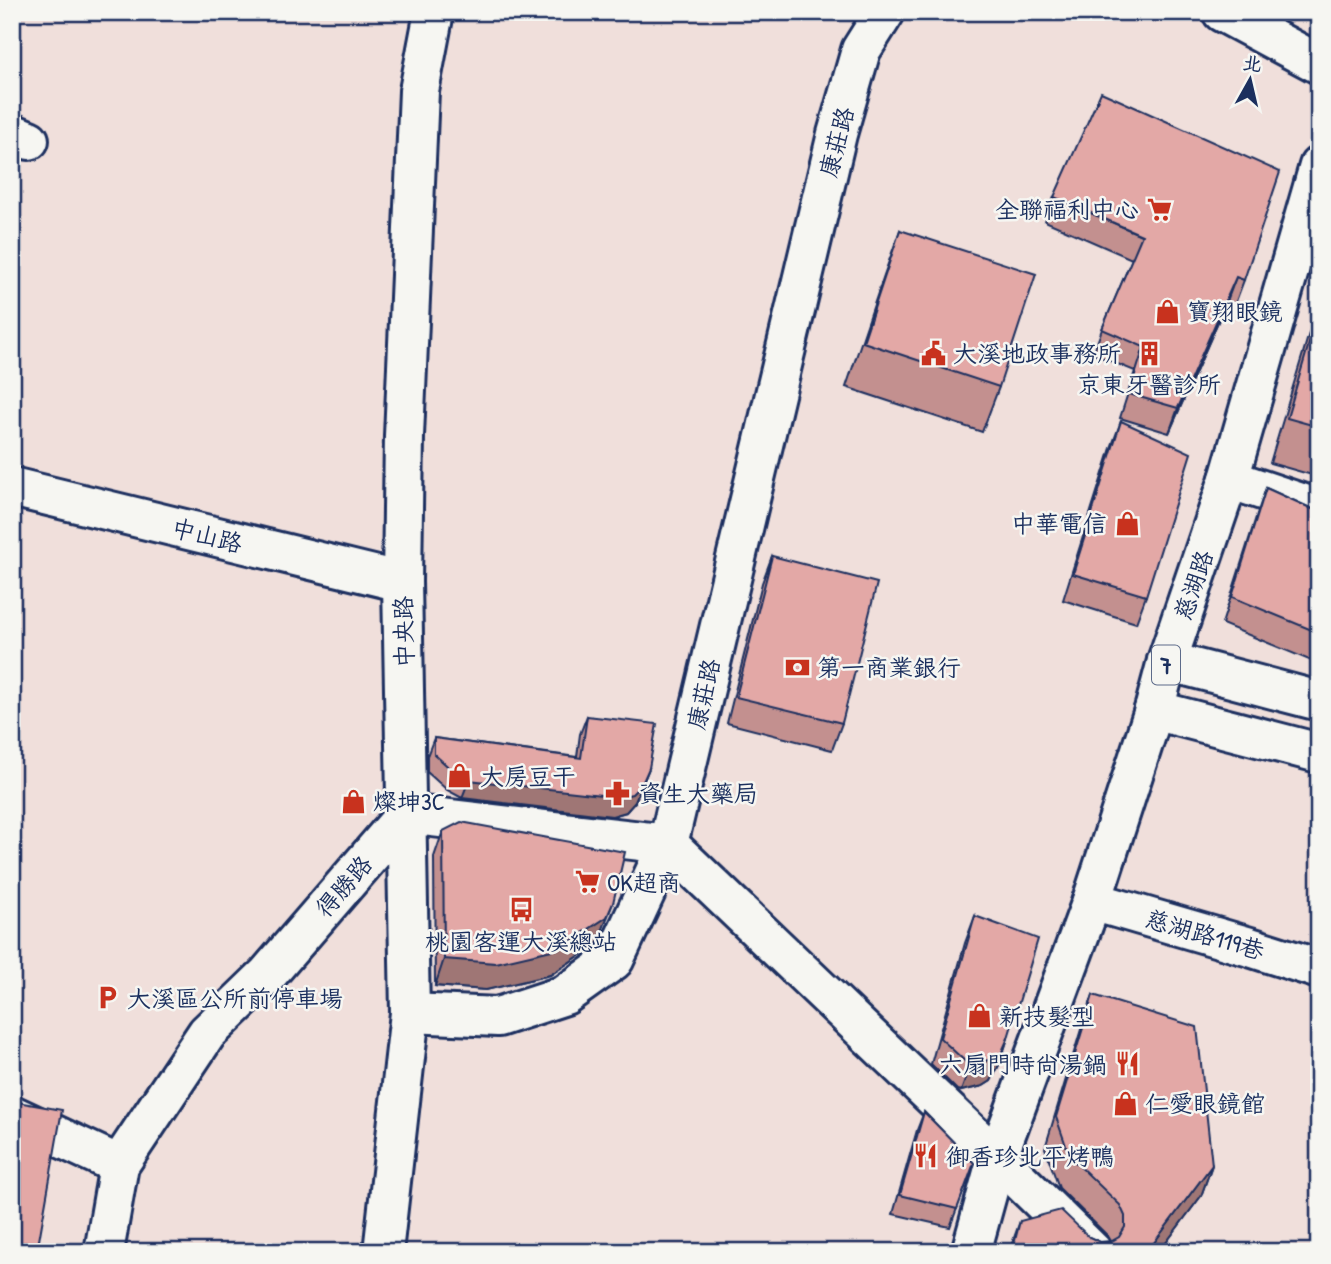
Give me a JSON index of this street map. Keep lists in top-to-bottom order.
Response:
{
  "streets": {
    "street": [
      "康莊路",
      "中山路",
      "慈湖路",
      "中央路",
      "7",
      "得勝路",
      "慈湖路119巷"
    ]
  },
  "crossings": [
    ["康莊路", "中央路"],
    ["中山路", "中央路"],
    ["慈湖路", "慈湖路119巷"],
    ["中央路", "得勝路"]
  ],
  "places": {
    "supermarket": ["全聯福利中心", "OK超商"],
    "shop": [
      "寶翔眼鏡",
      "中華電信",
      "大房豆干",
      "燦坤3C",
      "新技髮型",
      "仁愛眼鏡館"
    ],
    "public building": ["大溪地政事務所"],
    "building": ["京東牙醫診所"],
    "bank": ["第一商業銀行"],
    "pharmacy": ["資生大藥局"],
    "bus stop": ["桃園客運大溪總站"],
    "parking": ["大溪區公所前停車場"],
    "restaurant": ["六扇門時尚湯鍋", "御香珍北平烤鴨"]
  },
  "north": "top"
}
